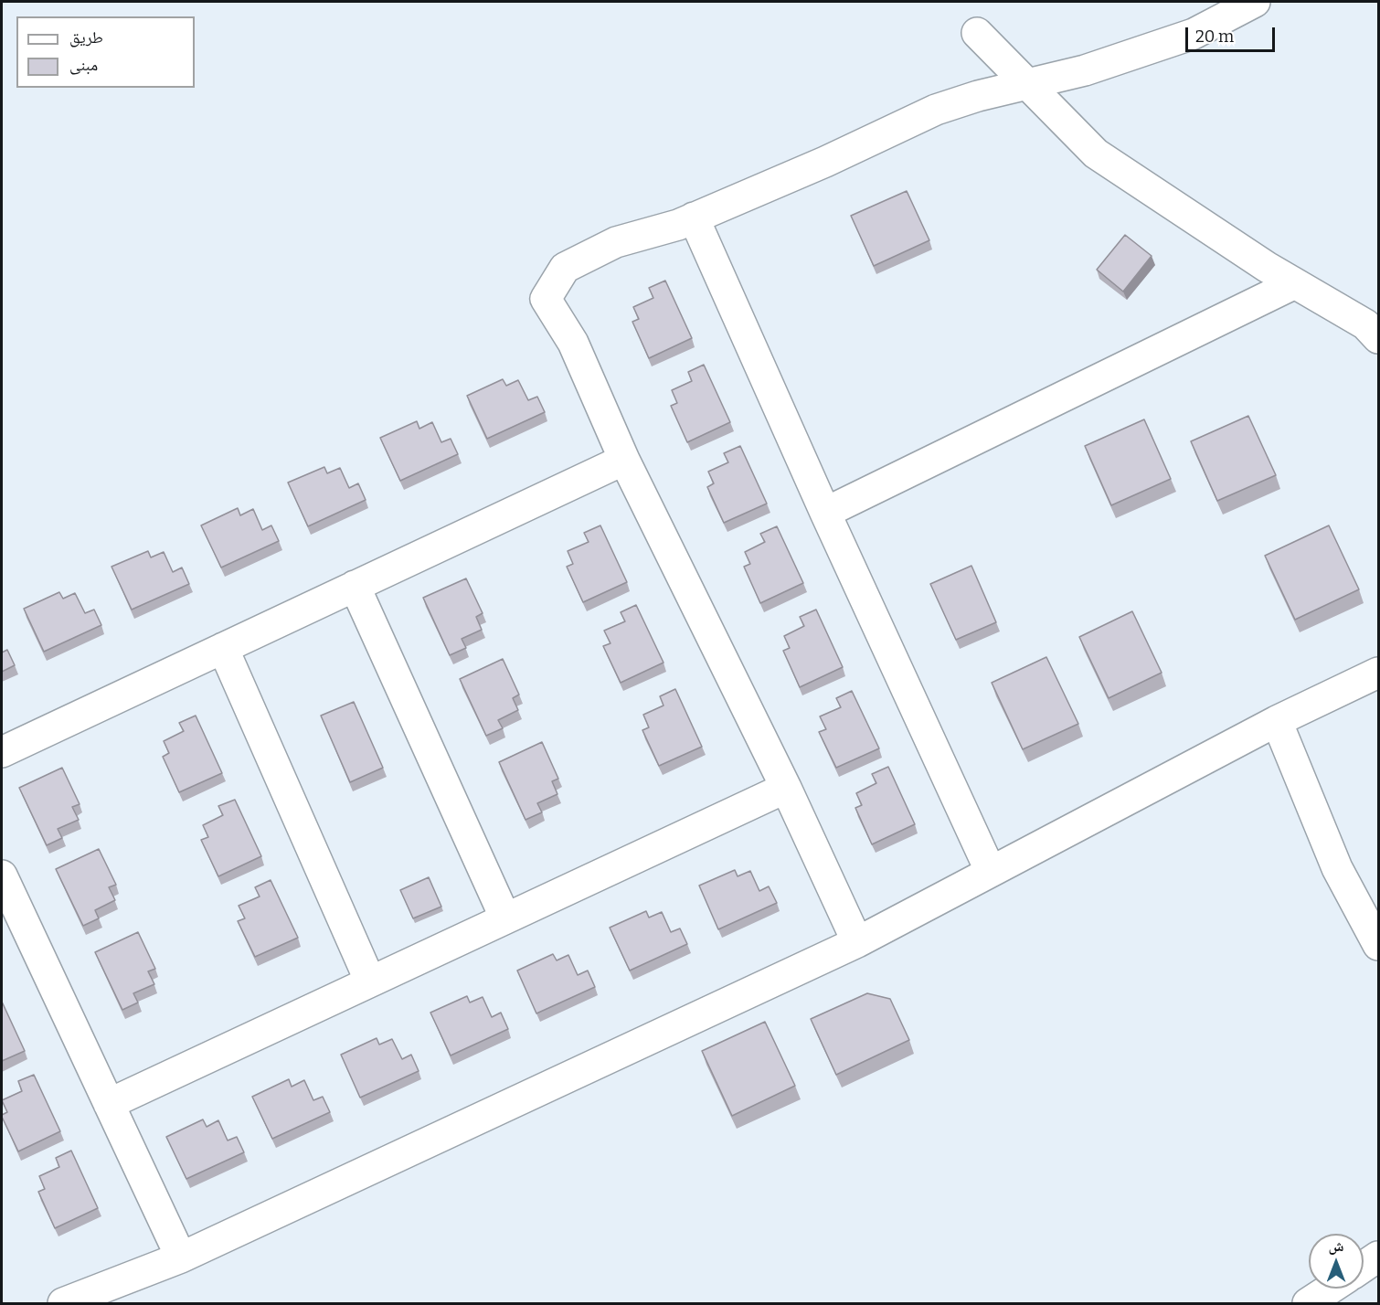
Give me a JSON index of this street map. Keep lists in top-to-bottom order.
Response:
{
  "legend": ["طريق", "مبنى"],
  "scale_bar": "20 m",
  "north": "top"
}
